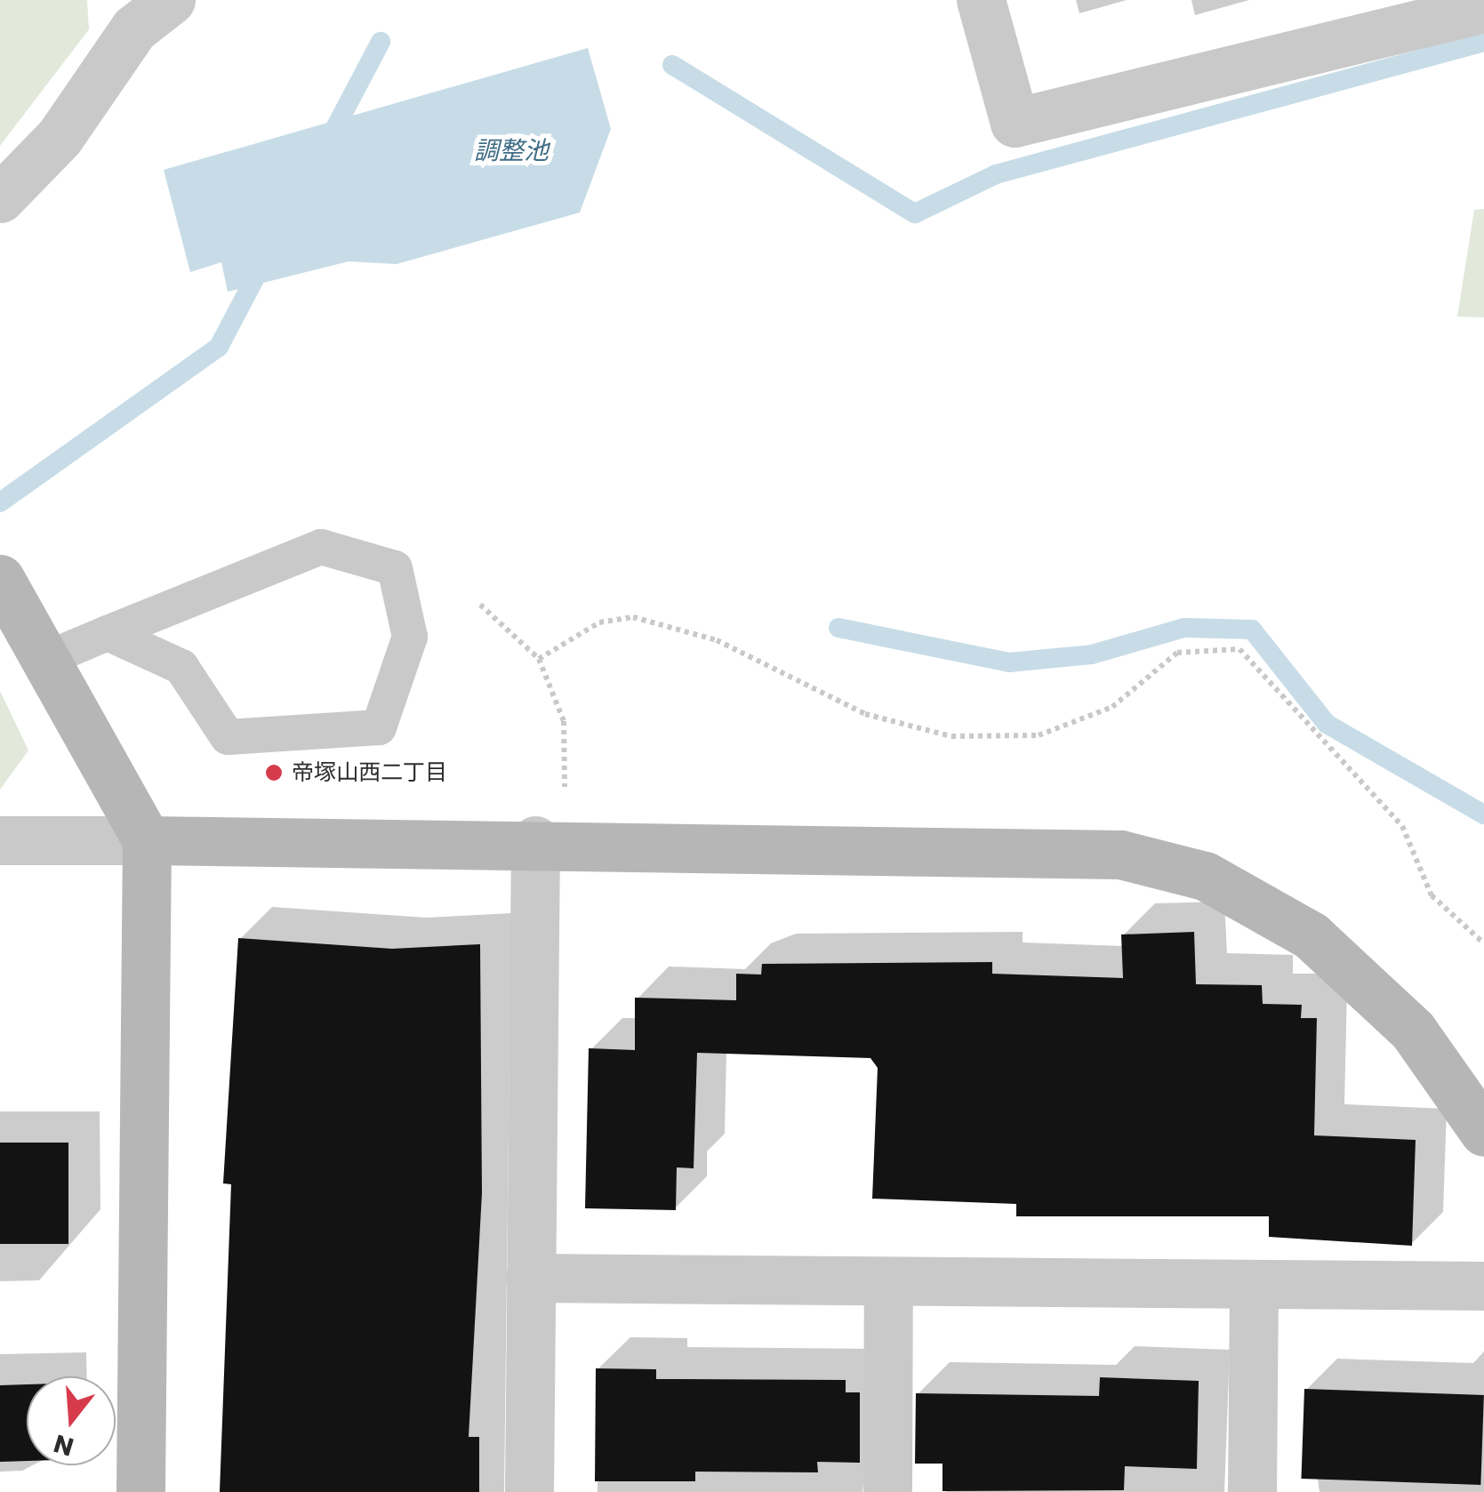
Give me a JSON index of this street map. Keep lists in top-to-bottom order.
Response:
{
  "water": ["調整池"],
  "places": ["帝塚山西二丁目"],
  "north": "bottom"
}
